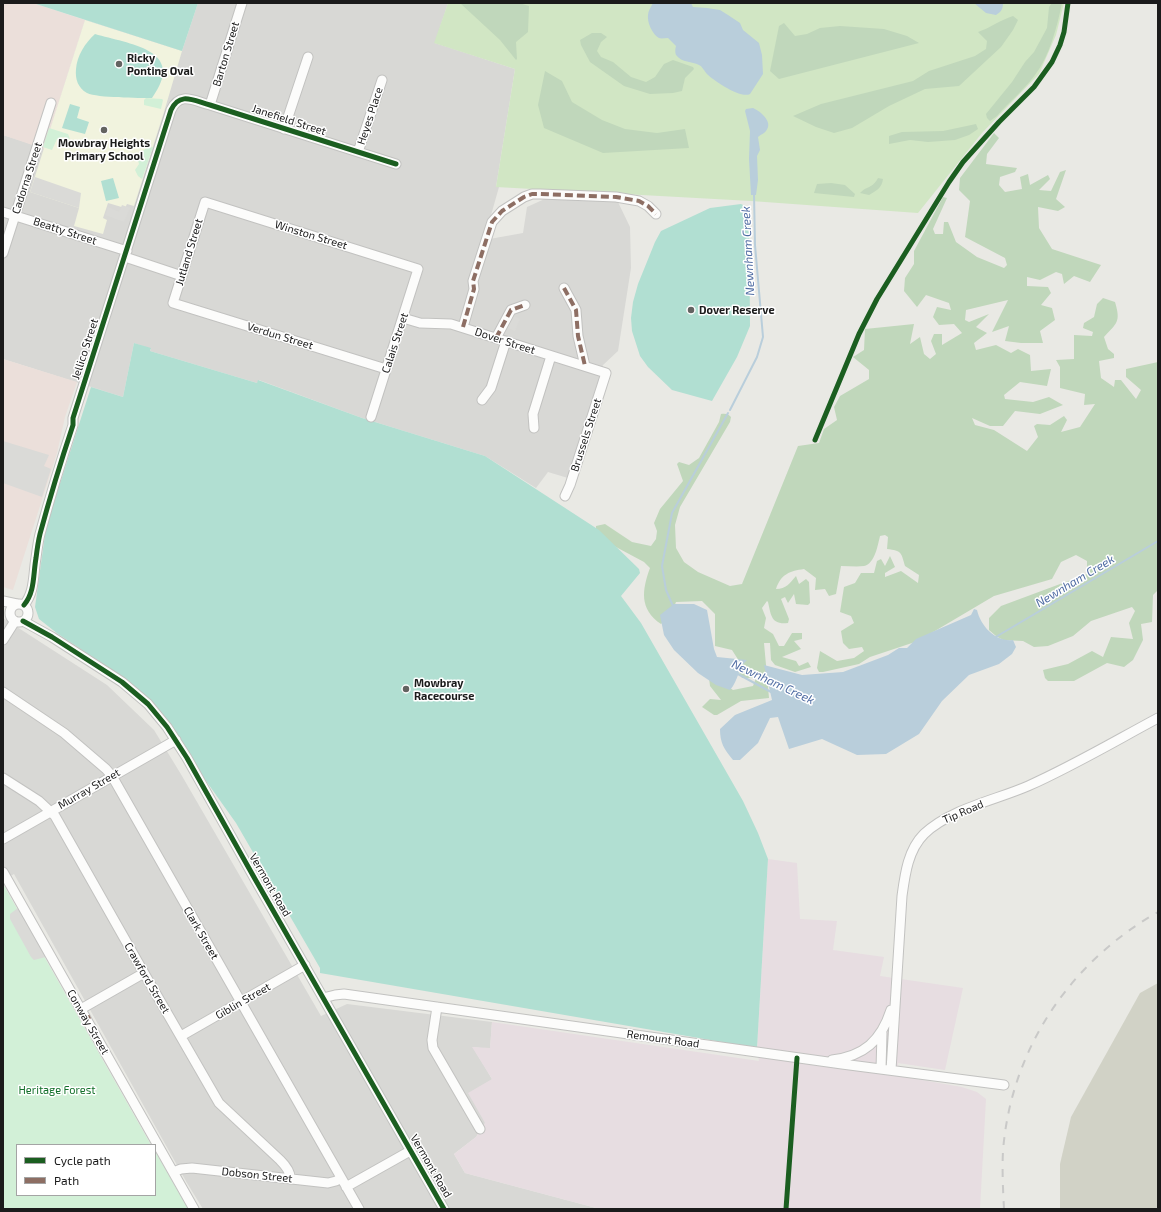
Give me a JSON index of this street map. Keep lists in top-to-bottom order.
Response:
{
  "streets": {
    "street": [
      "Barton Street",
      "Heyes Place",
      "Janefield Street",
      "Cadorna Street",
      "Beatty Street",
      "Winston Street",
      "Jutland Street",
      "Verdun Street",
      "Dover Street",
      "Calais Street",
      "Jellico Street",
      "Brussels Street",
      "Murray Street",
      "Tip Road",
      "Vermont Road",
      "Clark Street",
      "Crawford Street",
      "Giblin Street",
      "Conway Street",
      "Remount Road",
      "Dobson Street"
    ]
  },
  "crossings": [
    ["Barton Street", "Janefield Street"],
    ["Heyes Place", "Janefield Street"],
    ["Janefield Street", "Jellico Street"],
    ["Cadorna Street", "Beatty Street"],
    ["Beatty Street", "Jutland Street"],
    ["Beatty Street", "Jellico Street"],
    ["Winston Street", "Jutland Street"],
    ["Winston Street", "Calais Street"],
    ["Jutland Street", "Verdun Street"],
    ["Verdun Street", "Calais Street"],
    ["Dover Street", "Calais Street"],
    ["Dover Street", "Brussels Street"],
    ["Murray Street", "Vermont Road"],
    ["Murray Street", "Clark Street"],
    ["Murray Street", "Crawford Street"],
    ["Tip Road", "Remount Road"],
    ["Vermont Road", "Giblin Street"],
    ["Vermont Road", "Remount Road"],
    ["Clark Street", "Giblin Street"],
    ["Clark Street", "Dobson Street"],
    ["Crawford Street", "Giblin Street"],
    ["Crawford Street", "Dobson Street"],
    ["Conway Street", "Dobson Street"]
  ],
  "water": ["Newnham Creek"],
  "parks": ["Heritage Forest"],
  "places": [
    "Ricky Ponting Oval",
    "Mowbray Heights Primary School",
    "Dover Reserve",
    "Mowbray Racecourse"
  ],
  "legend": ["Cycle path", "Path"]
}
